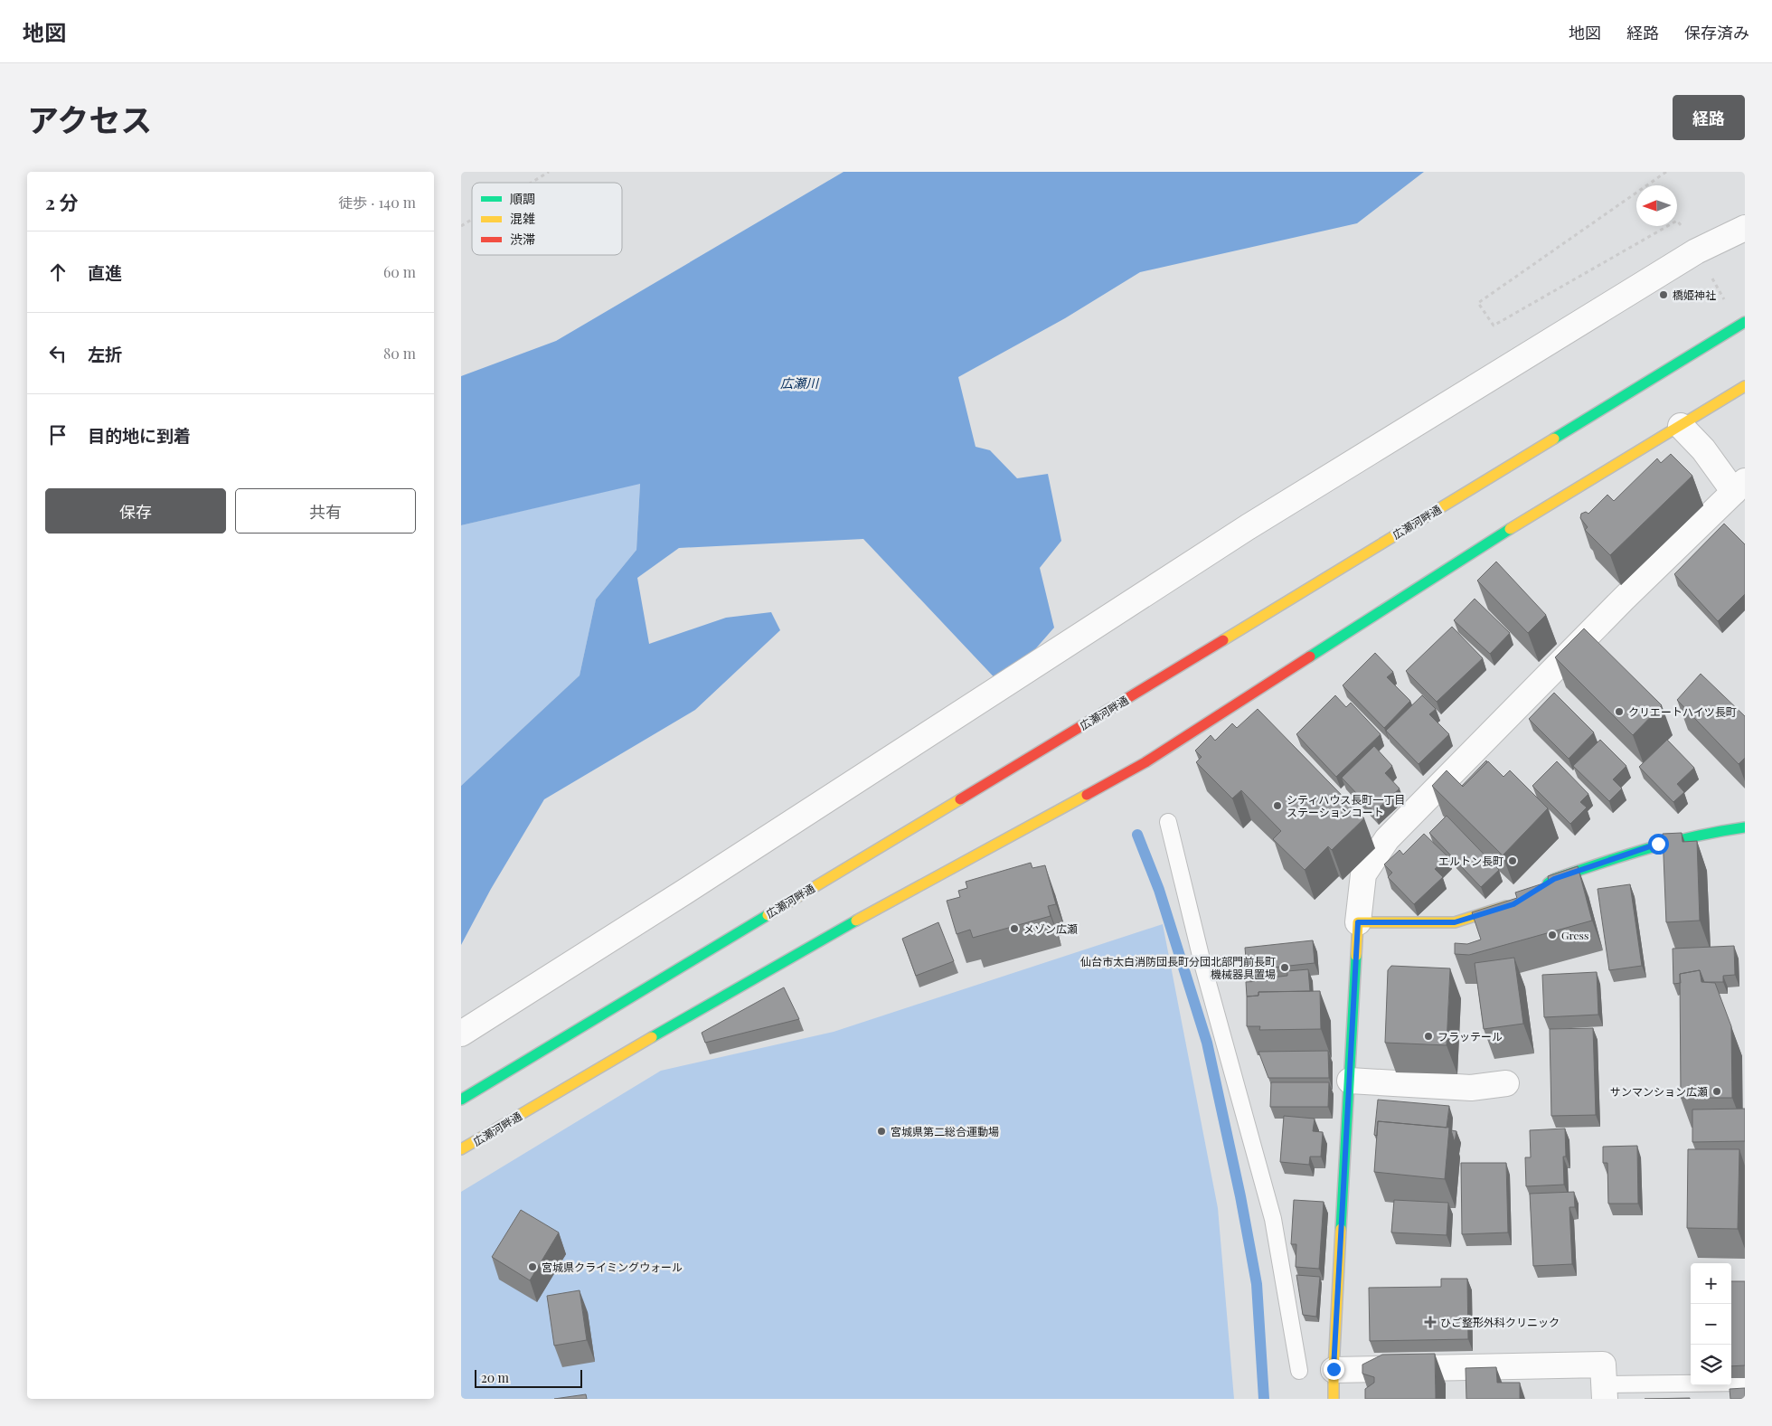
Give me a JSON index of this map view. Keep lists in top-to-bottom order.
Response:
{
  "streets": {
    "main road": ["広瀬河畔通"]
  },
  "water": ["広瀬川"],
  "places": {
    "other": [
      "橋姫神社",
      "クリエートハイツ長町",
      "シティハウス長町一丁目 ステーションコート",
      "エルトン長町",
      "メゾン広瀬",
      "Gress",
      "仙台市太白消防団長町分団北部門前長町 機械器具置場",
      "フラッテール",
      "サンマンション広瀬",
      "宮城県第二総合運動場",
      "宮城県クライミングウォール"
    ],
    "health": ["ひご整形外科クリニック"]
  },
  "legend": ["順調", "混雑", "渋滞"],
  "scale_bar": "20 m",
  "north": "left",
  "page": {
    "header": "地図",
    "nav": ["地図", "経路", "保存済み"],
    "title": "アクセス",
    "buttons": [
      "経路",
      ["保存", "共有"]
    ],
    "heading": ["2 分", "徒歩 · 140 m"],
    "list": [
      ["直進", "60 m"],
      ["左折", "80 m"],
      "目的地に到着"
    ],
    "map_buttons": ["+", "−"],
    "scale": "20 m"
  }
}
